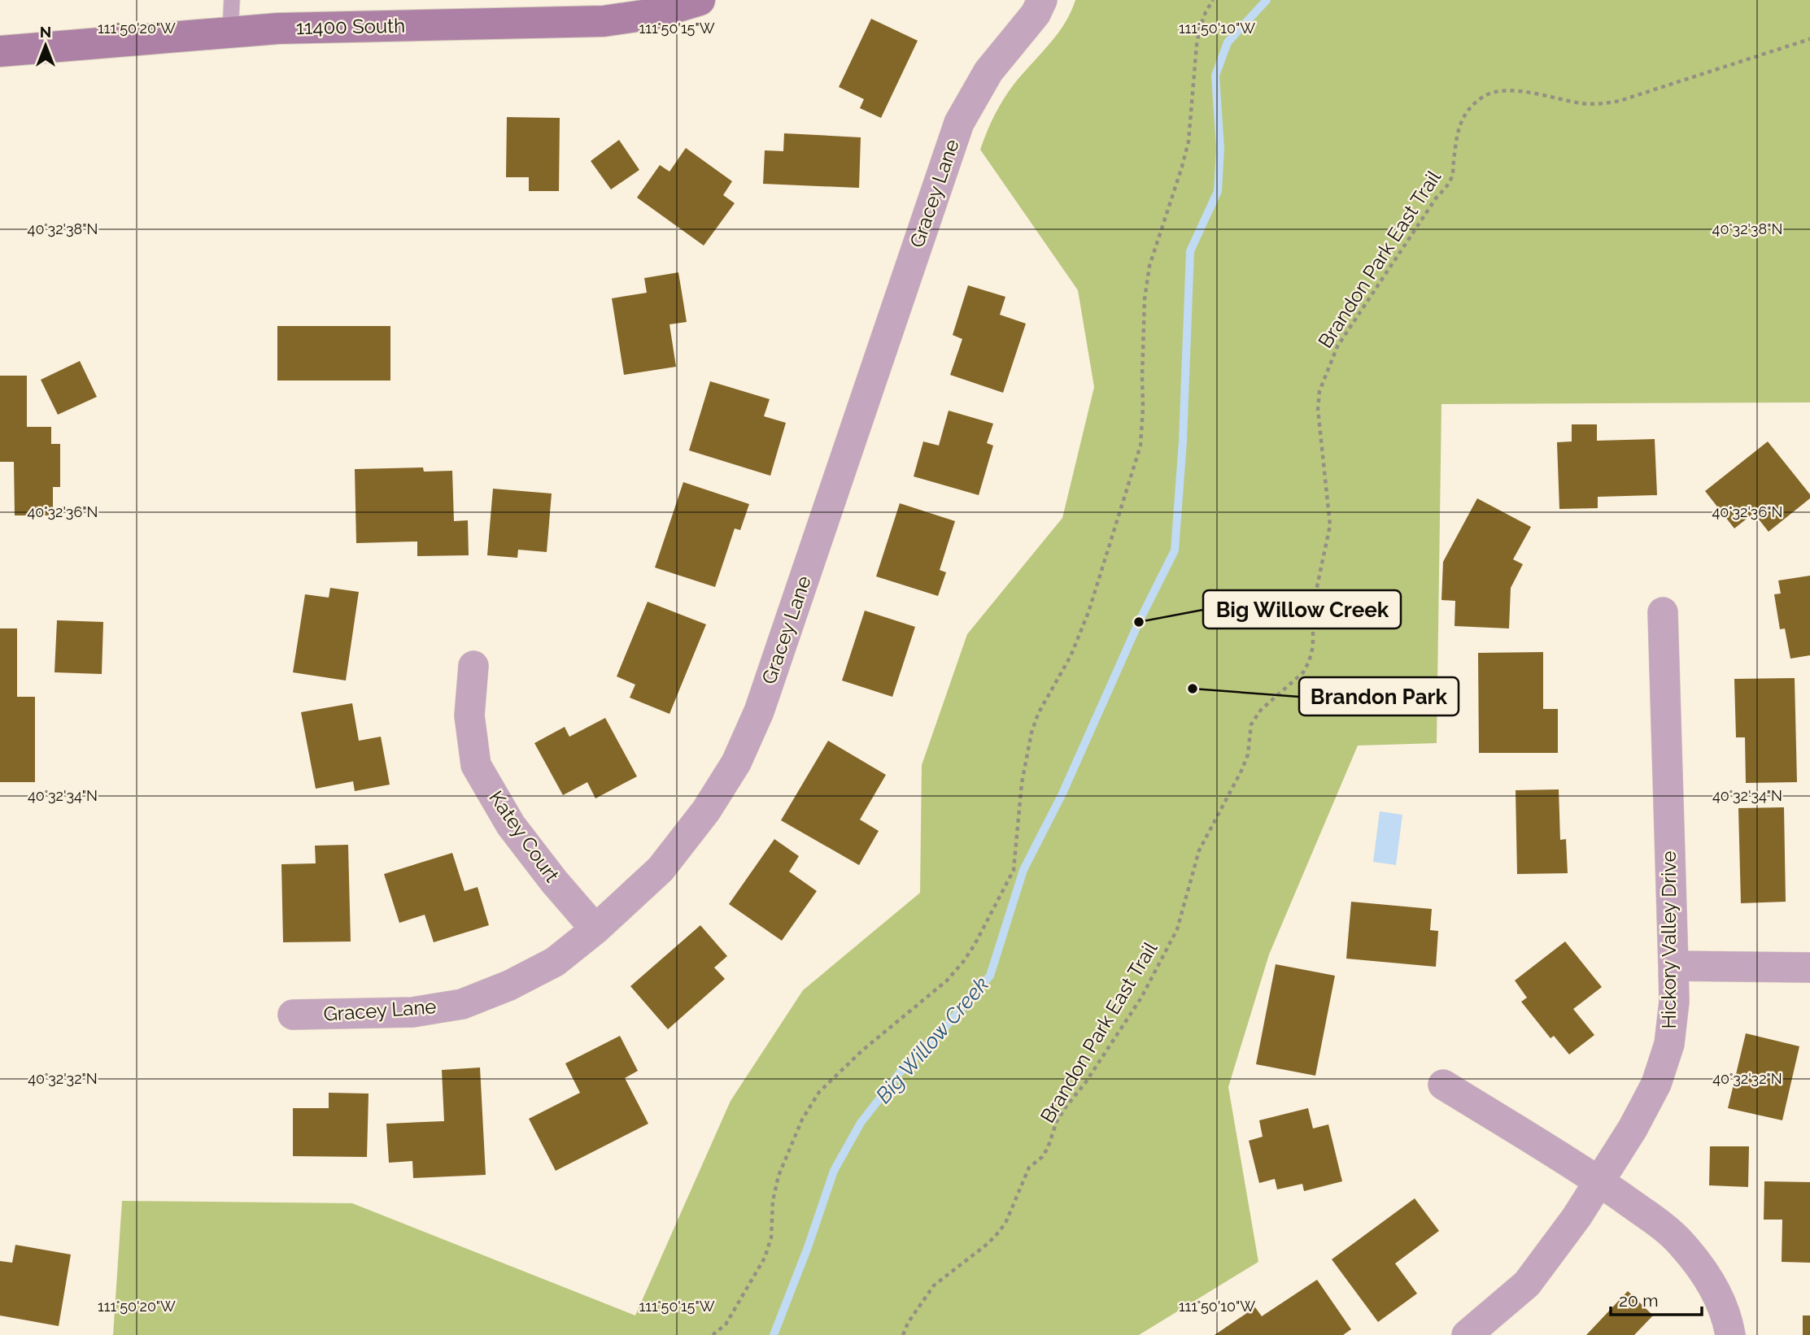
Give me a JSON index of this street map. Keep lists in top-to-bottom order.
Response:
{
  "streets": {
    "street": [
      "11400 South",
      "Gracey Lane",
      "Katey Court",
      "Hickory Valley Drive"
    ],
    "path": ["Brandon Park East Trail"]
  },
  "crossings": [
    ["Gracey Lane", "Katey Court"]
  ],
  "water": ["Big Willow Creek"],
  "places": ["Big Willow Creek", "Brandon Park"],
  "scale_bar": "20 m",
  "north": "top",
  "coordinates": [
    "111°50'20\"W",
    "111°50'15\"W",
    "111°50'10\"W",
    "40°32'38\"N",
    "40°32'36\"N",
    "40°32'34\"N",
    "40°32'32\"N"
  ]
}
